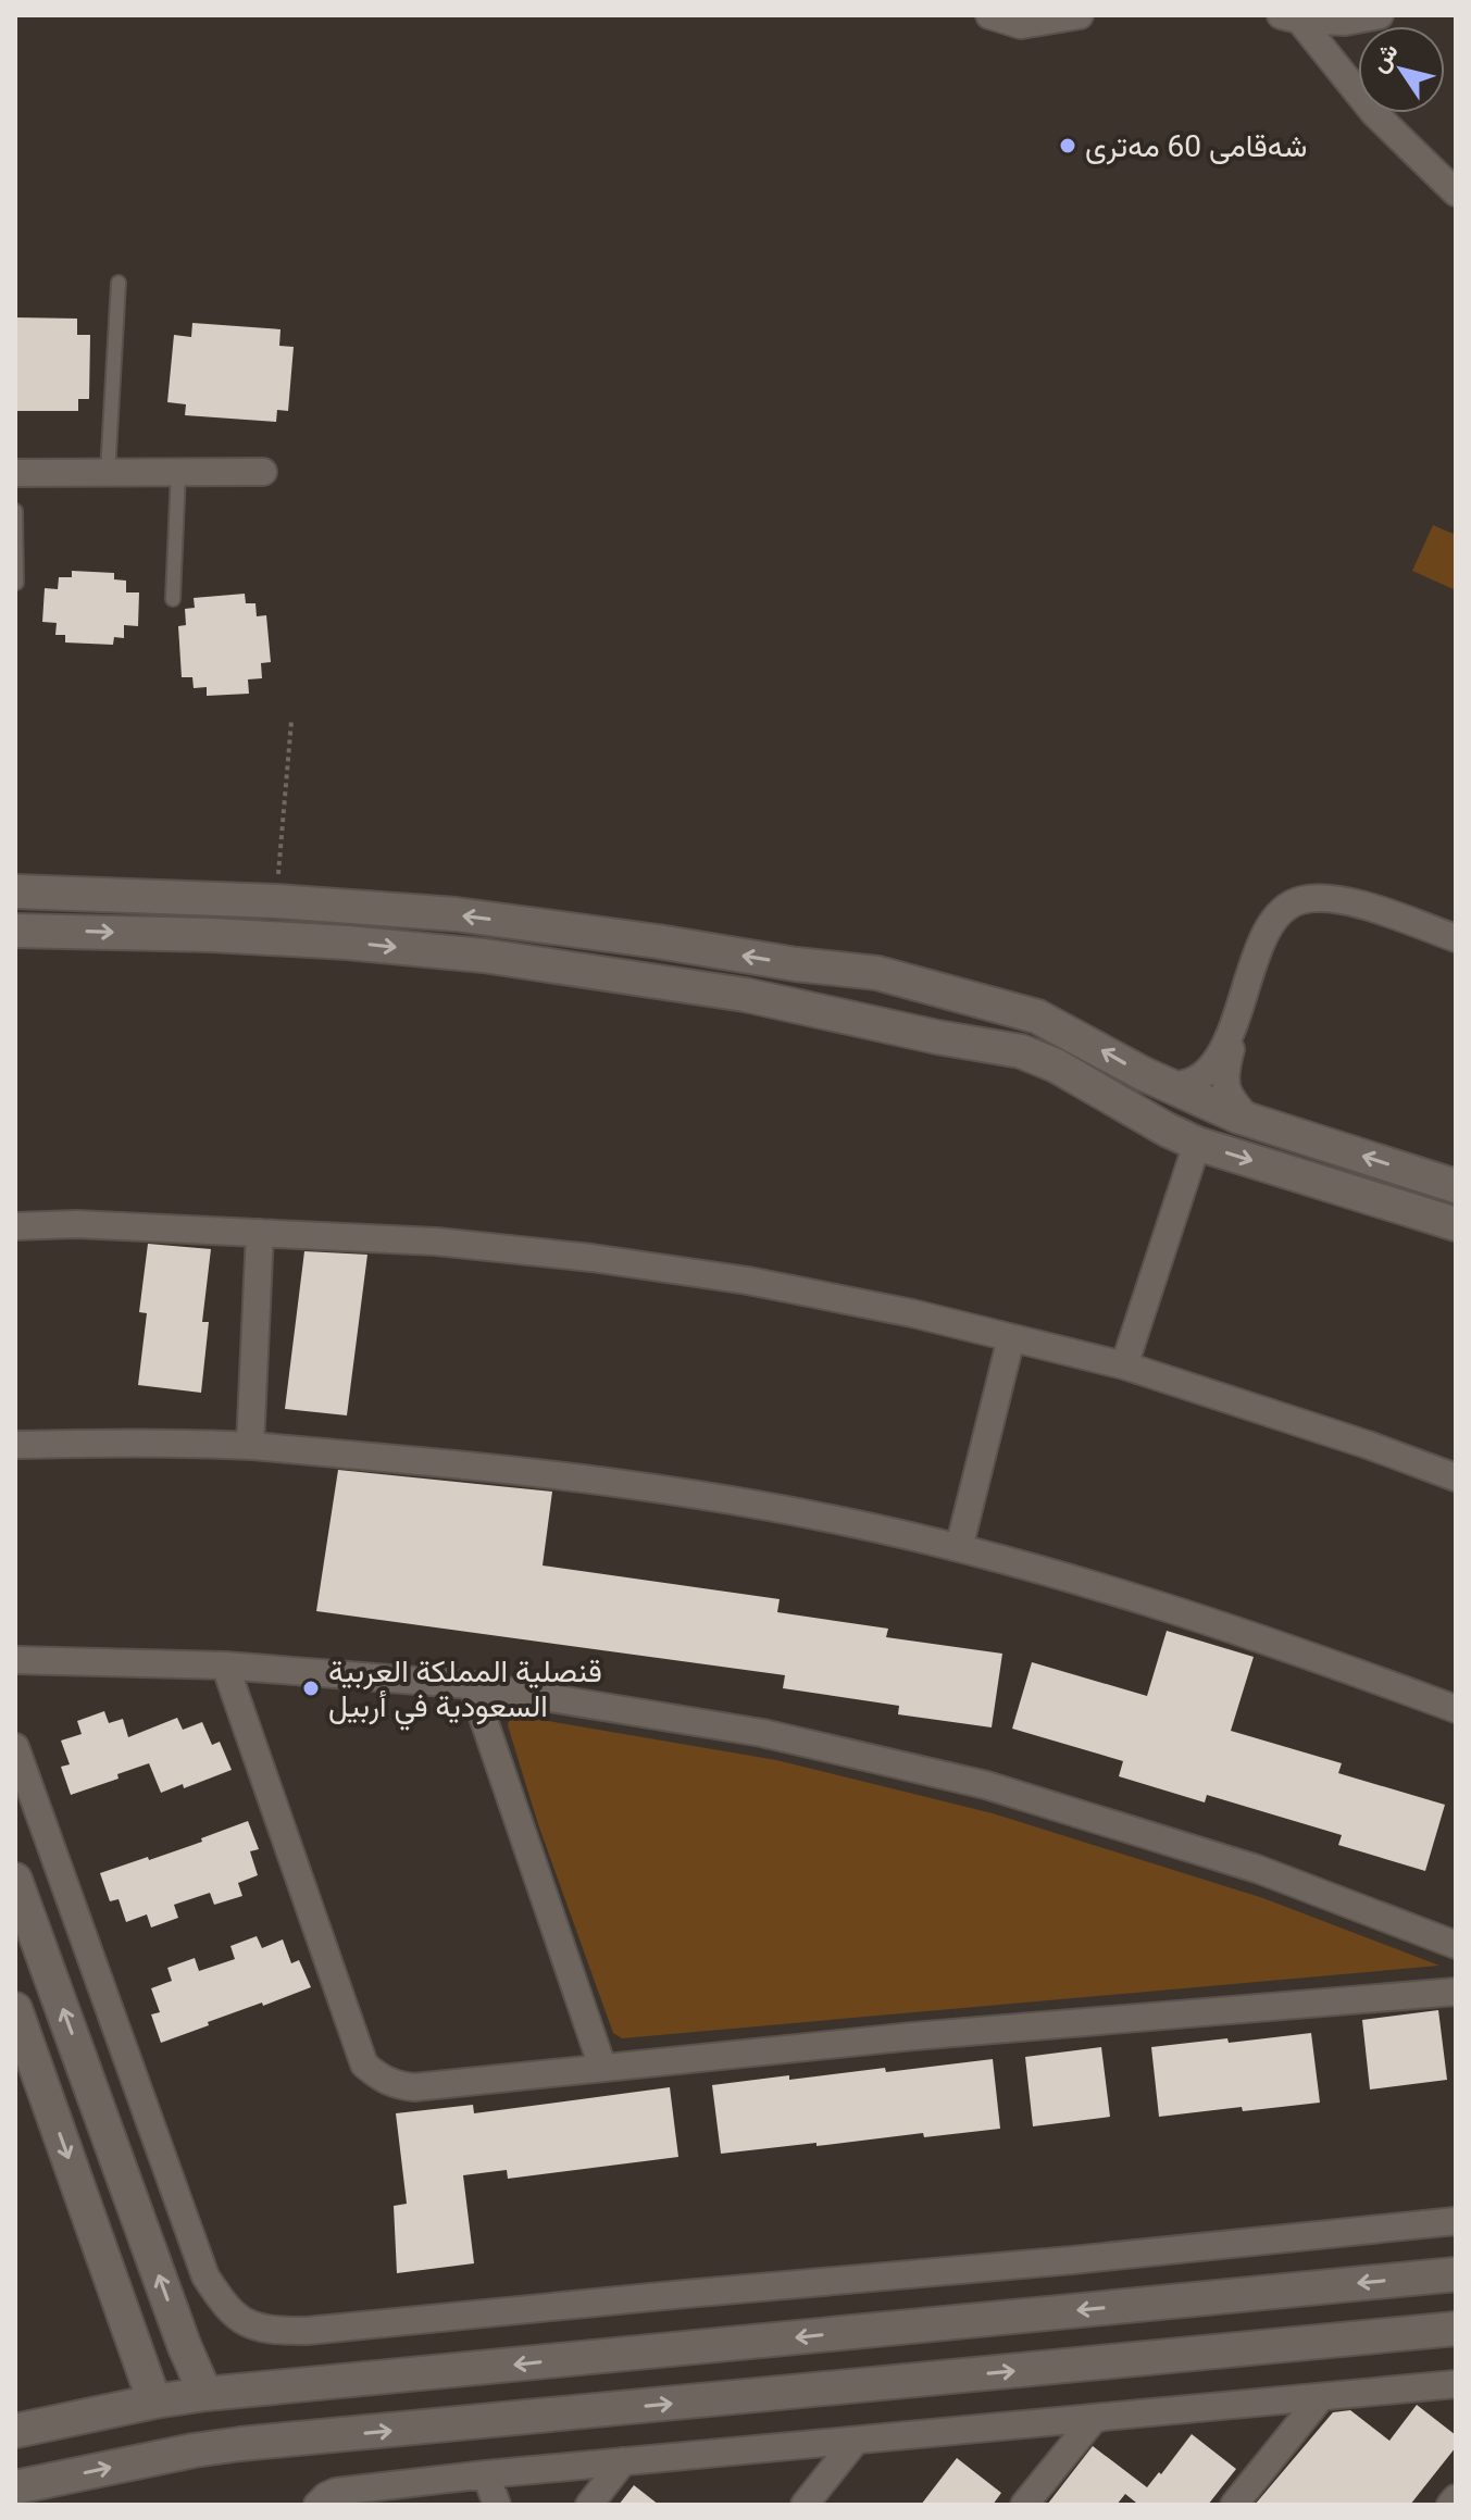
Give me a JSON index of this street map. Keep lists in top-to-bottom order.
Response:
{
  "places": ["شەقامی 60 مەتری", "قنصلية المملكة العربية السعودية في أربيل"],
  "north": "top left"
}
